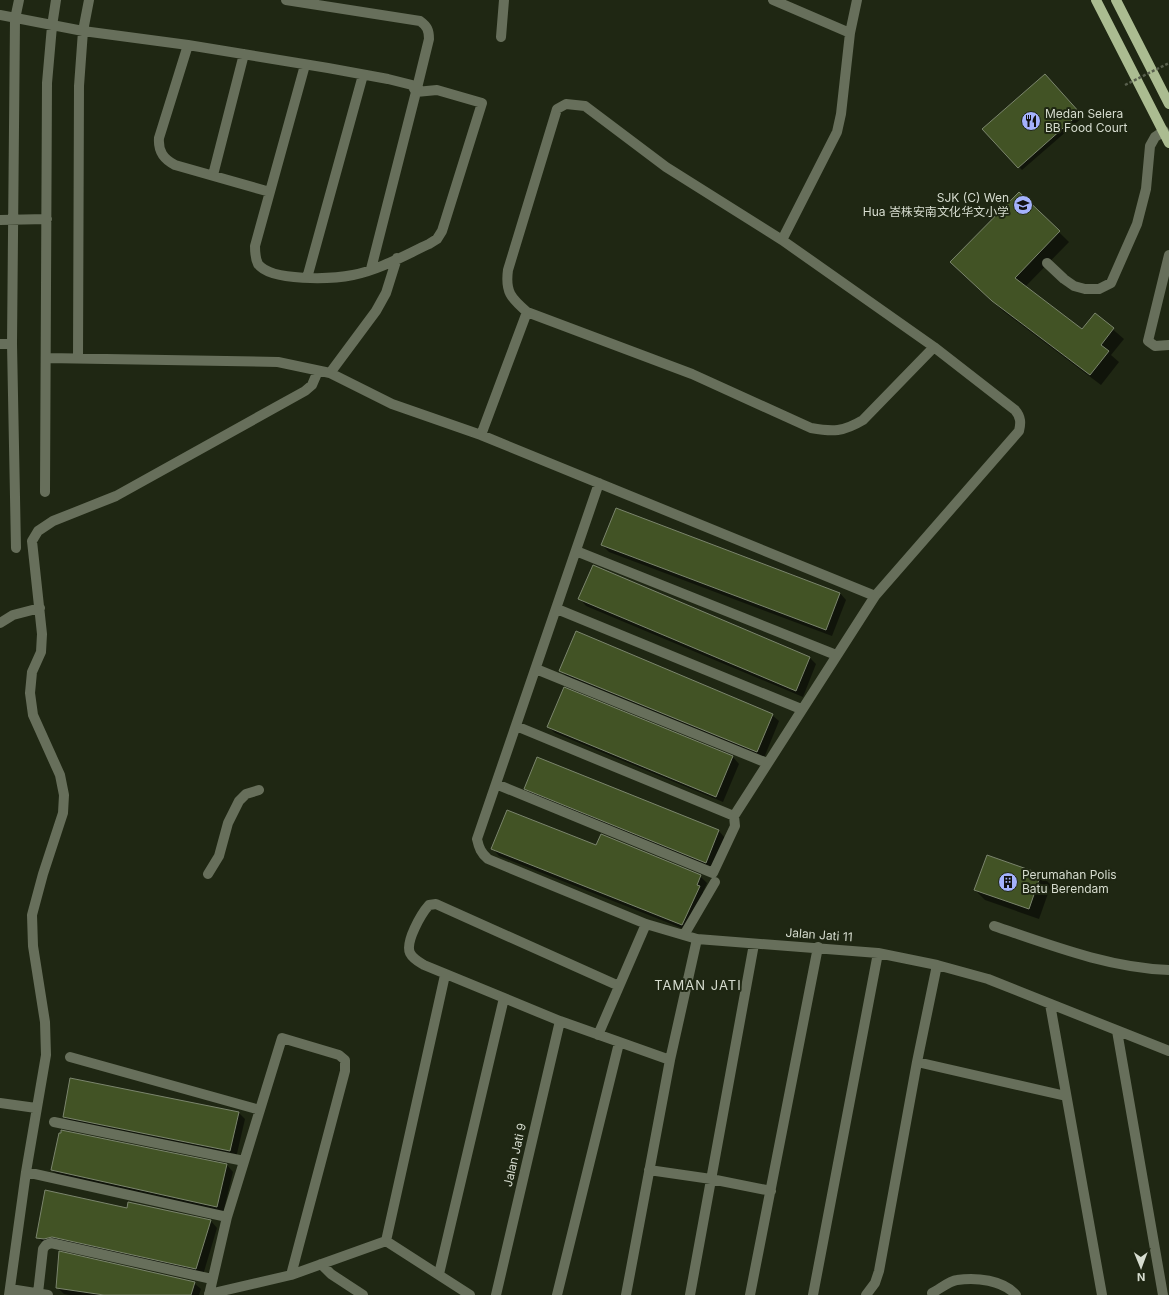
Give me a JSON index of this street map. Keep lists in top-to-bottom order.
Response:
{
  "streets": {
    "street": ["Jalan Jati 11", "Jalan Jati 9"]
  },
  "districts": ["TAMAN JATI"],
  "places": {
    "restaurant": ["Medan Selera BB Food Court"],
    "school or university": ["SJK (C) Wen Hua 峇株安南文化华文小学"],
    "building": ["Perumahan Polis Batu Berendam"]
  },
  "north": "bottom"
}
